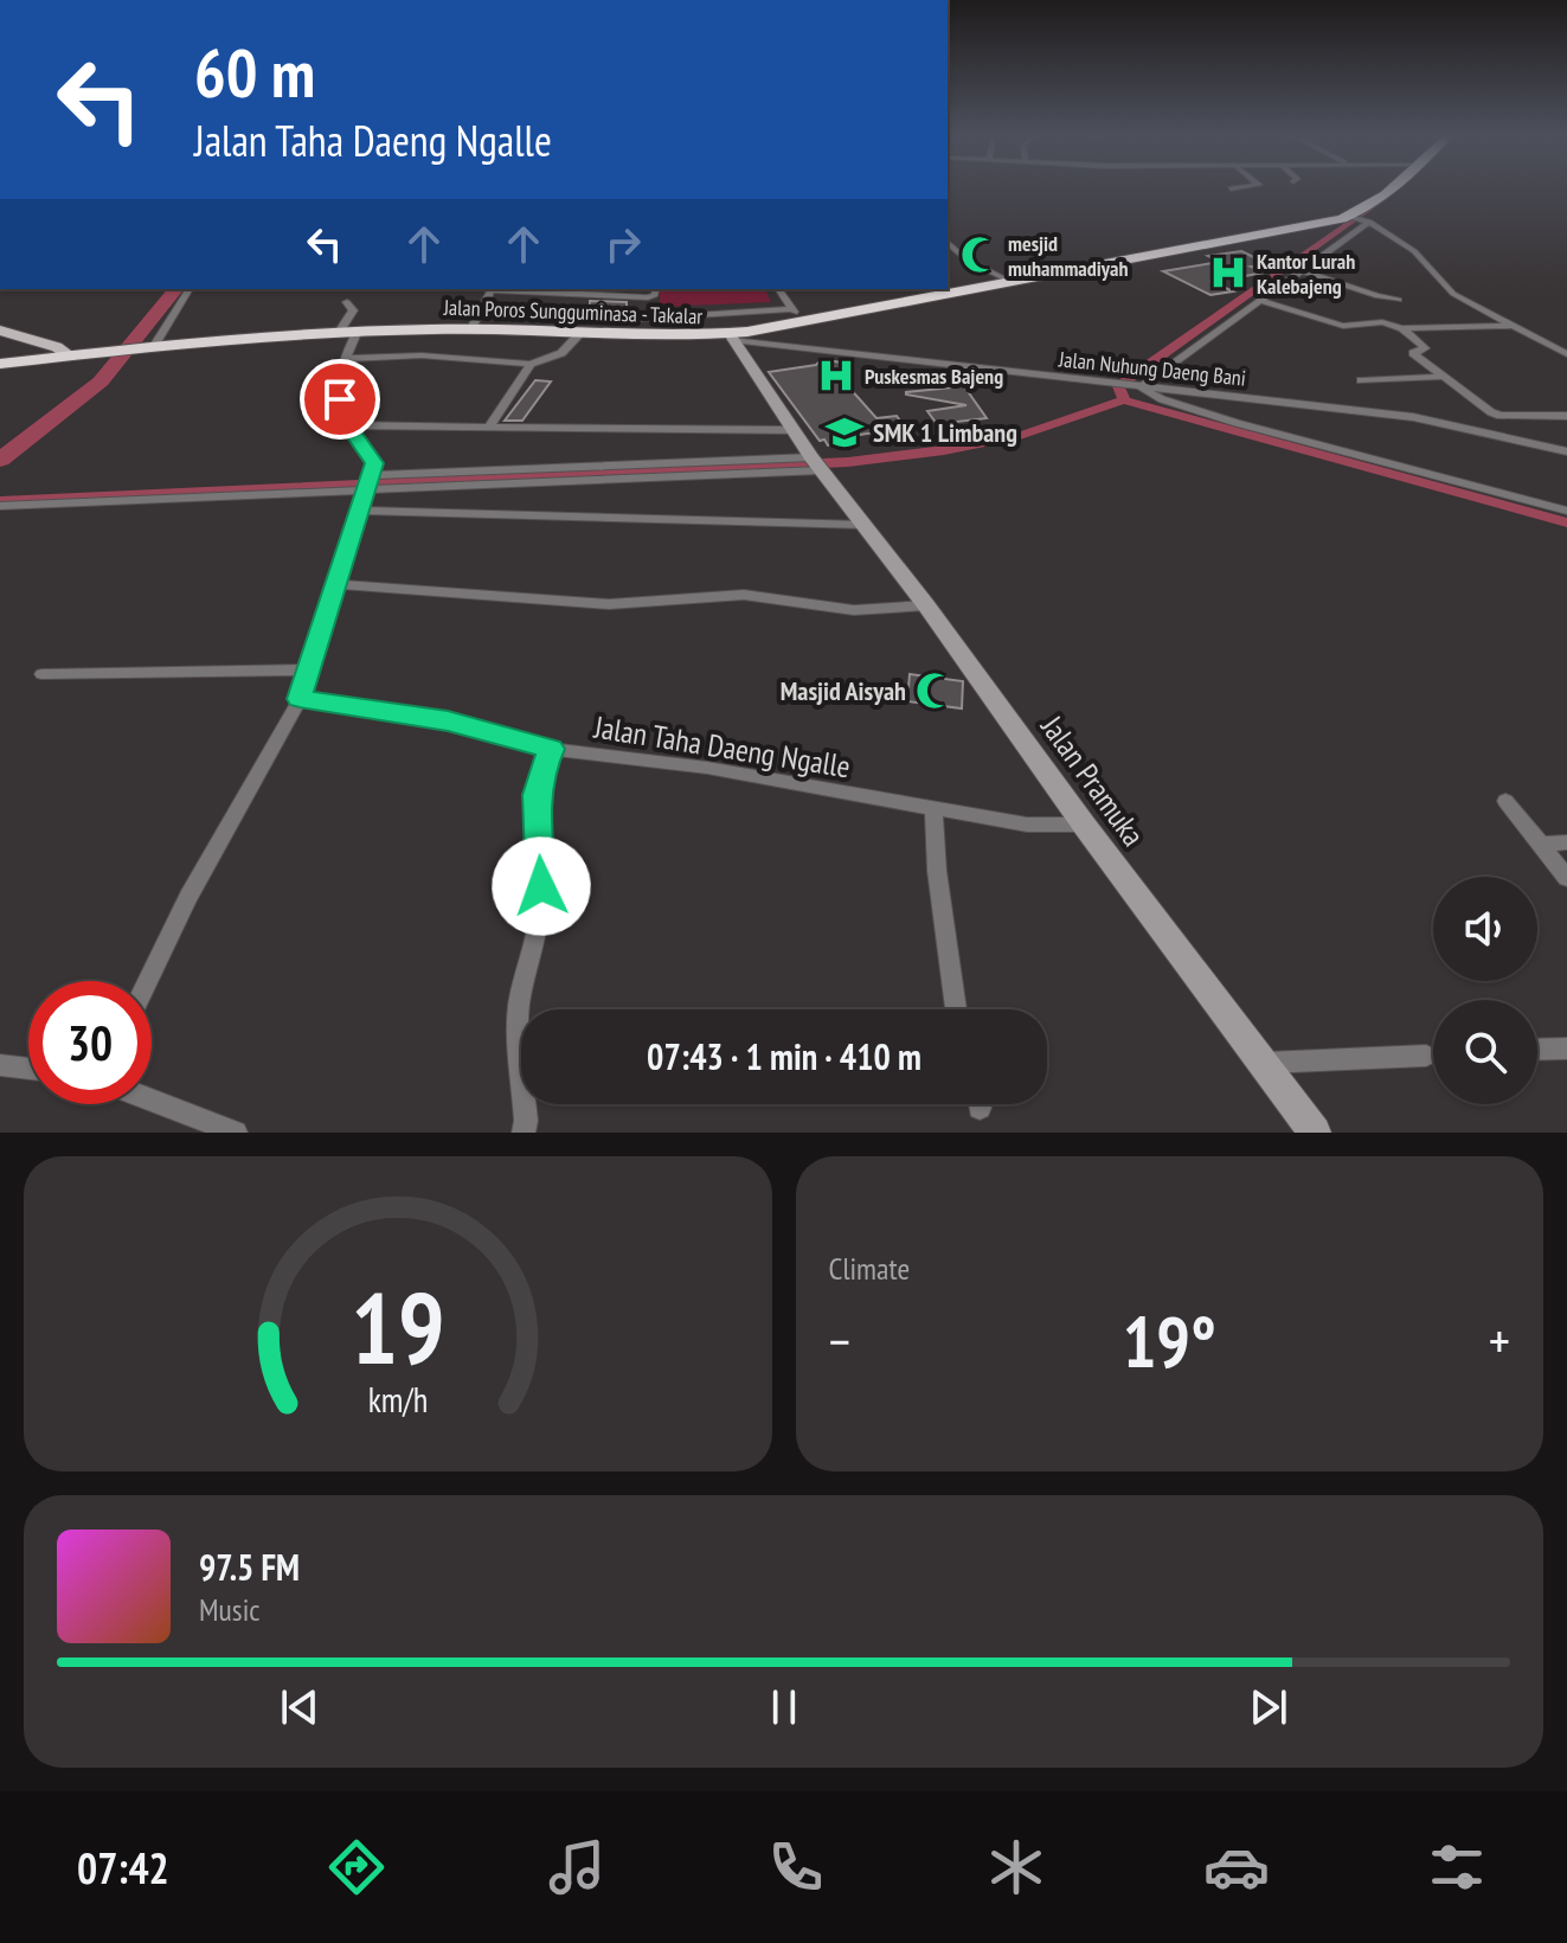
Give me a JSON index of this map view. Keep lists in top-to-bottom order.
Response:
{
  "streets": {
    "highway": ["Jalan Poros Sungguminasa - Takalar"],
    "street": ["Jalan Nuhung Daeng Bani", "Jalan Taha Daeng Ngalle", "Jalan Pramuka"]
  },
  "crossings": [
    ["Jalan Poros Sungguminasa - Takalar", "Jalan Nuhung Daeng Bani"],
    ["Jalan Poros Sungguminasa - Takalar", "Jalan Pramuka"],
    ["Jalan Nuhung Daeng Bani", "Jalan Pramuka"],
    ["Jalan Taha Daeng Ngalle", "Jalan Pramuka"]
  ],
  "places": {
    "mosque": ["mesjid muhammadiyah", "Masjid Aisyah"],
    "hospital": ["Kantor Lurah Kalebajeng", "Puskesmas Bajeng"],
    "school or university": ["SMK 1 Limbang"]
  },
  "page": {
    "turn": ["60 m", "Jalan Taha Daeng Ngalle"],
    "limit": "30",
    "trip": "07:43 · 1 min · 410 m",
    "tile": "Climate",
    "heat": ["−", "19°", "+"],
    "song": ["97.5 FM", "Music"],
    "tabs": "07:42",
    "gauge": ["19", "km/h"]
  }
}
